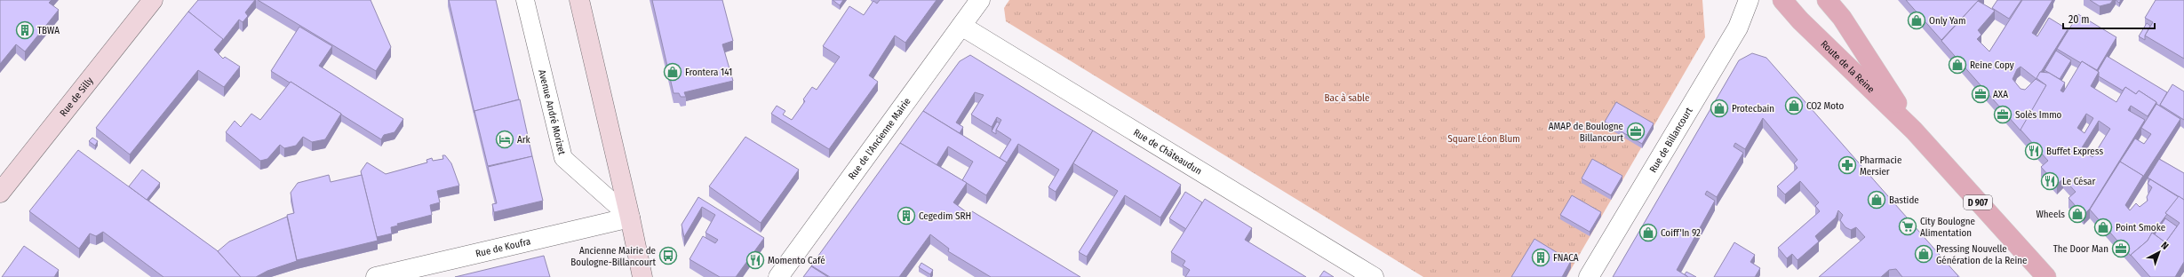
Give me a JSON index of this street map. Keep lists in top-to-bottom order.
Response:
{
  "streets": {
    "main road": ["Route de la Reine", "Rue de Silly", "D 907"],
    "street": [
      "Rue de l'Ancienne Mairie",
      "Rue de Billancourt",
      "Rue de Châteaudun",
      "Rue de Koufra"
    ],
    "lane": ["Avenue André Morizet"]
  },
  "crossings": [
    ["Avenue André Morizet", "Rue de Koufra"],
    ["Rue de l'Ancienne Mairie", "Rue de Châteaudun"]
  ],
  "parks": ["Bac à sable", "Square Léon Blum"],
  "places": {
    "shop": [
      "Only Yam",
      "Reine Copy",
      "Frontera 141",
      "CO2 Moto",
      "Protecbain",
      "Bastide",
      "Wheels",
      "Point Smoke",
      "Coiff'In 92",
      "Pressing Nouvelle Génération de la Reine"
    ],
    "building": ["TBWA", "Cegedim SRH", "FNACA"],
    "office": [
      "AXA",
      "Solès Immo",
      "AMAP de Boulogne Billancourt",
      "The Door Man"
    ],
    "hotel": ["Ark"],
    "restaurant": ["Buffet Express", "Le César", "Momento Café"],
    "pharmacy": ["Pharmacie Mersier"],
    "supermarket": ["City Boulogne Alimentation"],
    "bus stop": ["Ancienne Mairie de Boulogne-Billancourt"]
  },
  "scale_bar": "20 m",
  "north": "top right"
}
